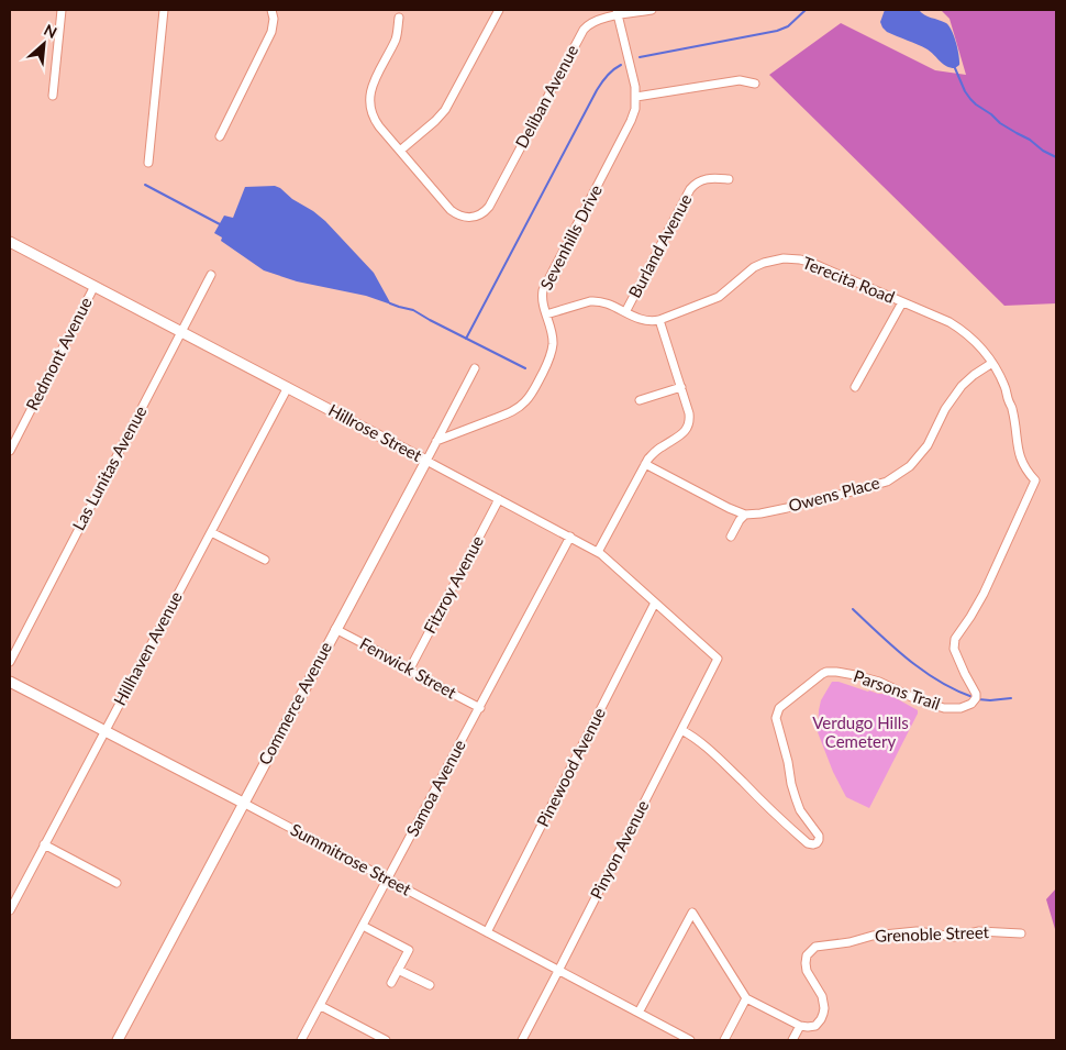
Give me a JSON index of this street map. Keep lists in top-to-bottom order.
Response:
{
  "streets": {
    "street": [
      "Deliban Avenue",
      "Sevenhills Drive",
      "Burland Avenue",
      "Terecita Road",
      "Redmont Avenue",
      "Hillrose Street",
      "Las Lunitas Avenue",
      "Owens Place",
      "Fitzroy Avenue",
      "Hillhaven Avenue",
      "Fenwick Street",
      "Parsons Trail",
      "Commerce Avenue",
      "Pinewood Avenue",
      "Samoa Avenue",
      "Pinyon Avenue",
      "Summitrose Street",
      "Grenoble Street"
    ]
  },
  "crossings": [
    ["Deliban Avenue", "Sevenhills Drive"],
    ["Sevenhills Drive", "Terecita Road"],
    ["Sevenhills Drive", "Commerce Avenue"],
    ["Burland Avenue", "Terecita Road"],
    ["Terecita Road", "Owens Place"],
    ["Terecita Road", "Parsons Trail"],
    ["Redmont Avenue", "Hillrose Street"],
    ["Hillrose Street", "Las Lunitas Avenue"],
    ["Hillrose Street", "Fitzroy Avenue"],
    ["Hillrose Street", "Hillhaven Avenue"],
    ["Hillrose Street", "Commerce Avenue"],
    ["Hillrose Street", "Pinewood Avenue"],
    ["Hillrose Street", "Samoa Avenue"],
    ["Hillrose Street", "Pinyon Avenue"],
    ["Fitzroy Avenue", "Fenwick Street"],
    ["Hillhaven Avenue", "Summitrose Street"],
    ["Fenwick Street", "Commerce Avenue"],
    ["Fenwick Street", "Samoa Avenue"],
    ["Parsons Trail", "Pinyon Avenue"],
    ["Commerce Avenue", "Summitrose Street"],
    ["Pinewood Avenue", "Summitrose Street"],
    ["Samoa Avenue", "Summitrose Street"],
    ["Pinyon Avenue", "Summitrose Street"]
  ],
  "parks": ["Verdugo Hills Cemetery"],
  "north": "top right"
}
